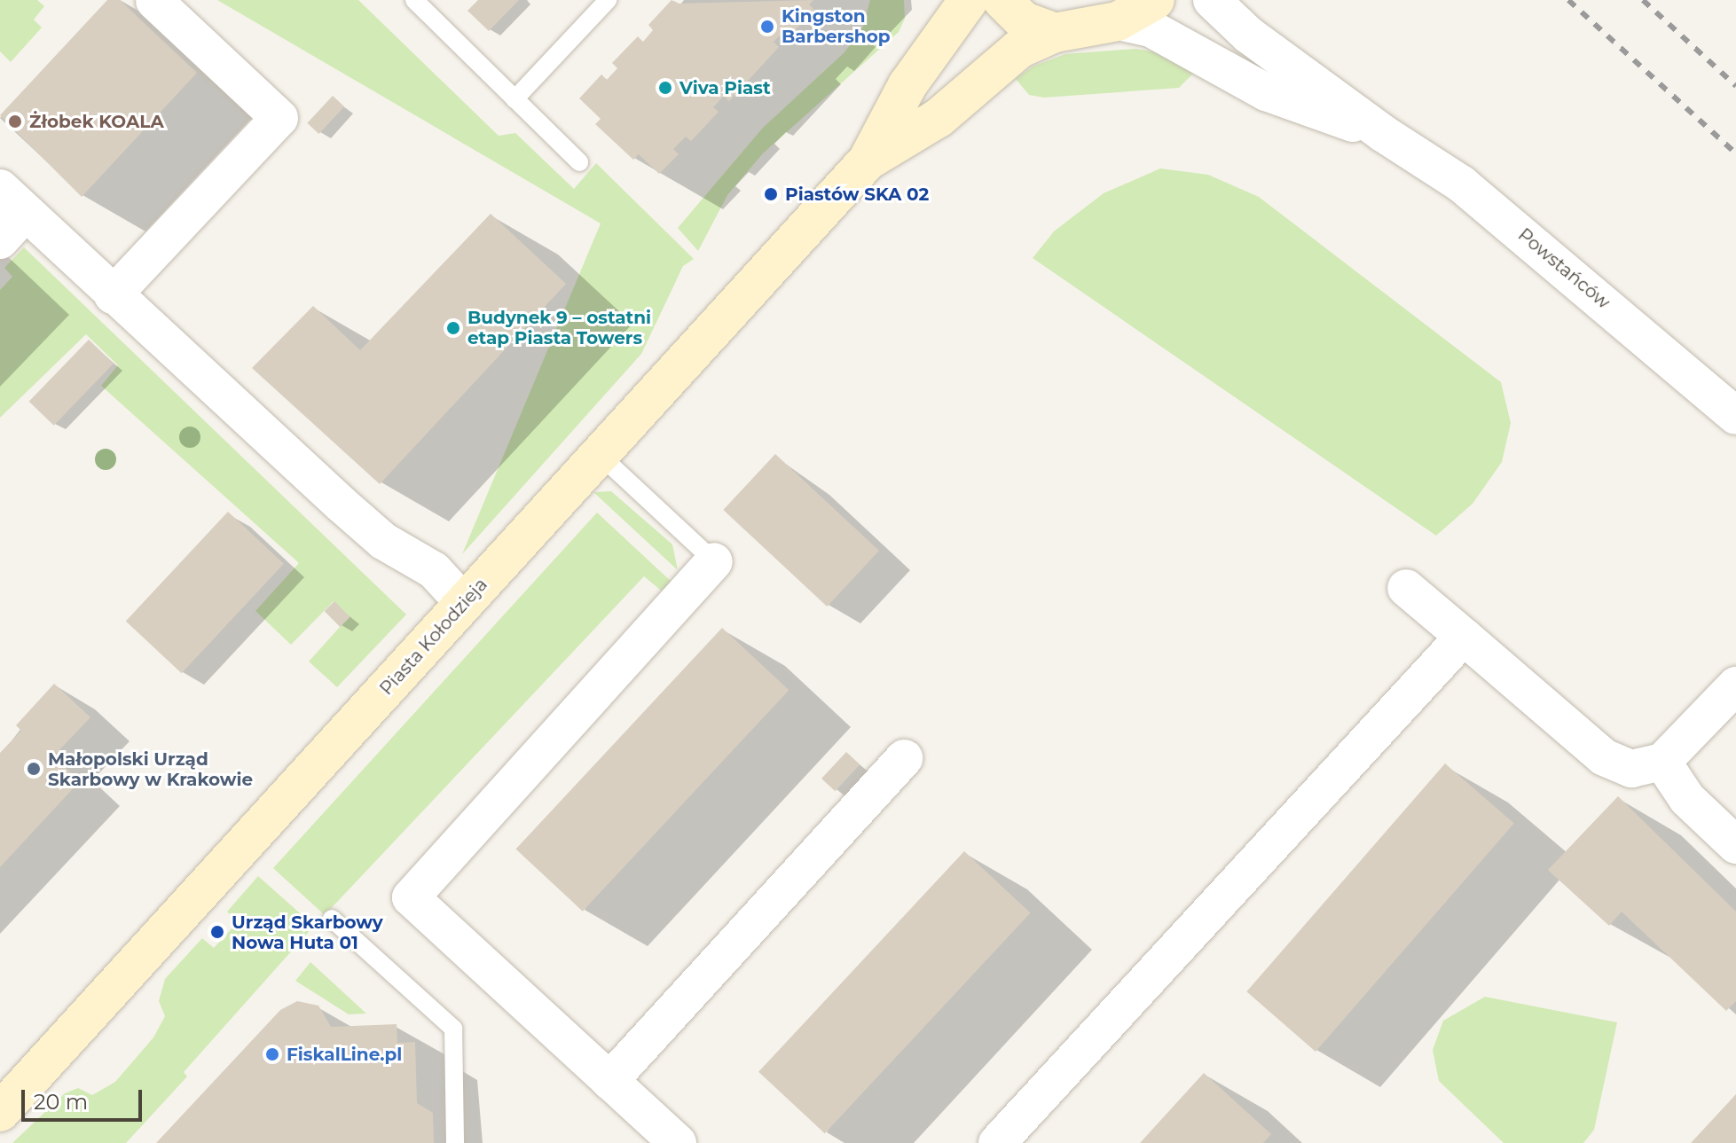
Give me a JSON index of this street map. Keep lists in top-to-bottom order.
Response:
{
  "streets": {
    "street": ["Powstańców", "Piasta Kołodzieja"]
  },
  "crossings": [
    ["Powstańców", "Piasta Kołodzieja"]
  ],
  "places": [
    "Kingston Barbershop",
    "Viva Piast",
    "Żłobek KOALA",
    "Piastów SKA 02",
    "Budynek 9 – ostatni etap Piasta Towers",
    "Małopolski Urząd Skarbowy w Krakowie",
    "Urząd Skarbowy Nowa Huta 01",
    "FiskalLine.pl"
  ],
  "scale_bar": "20 m"
}
